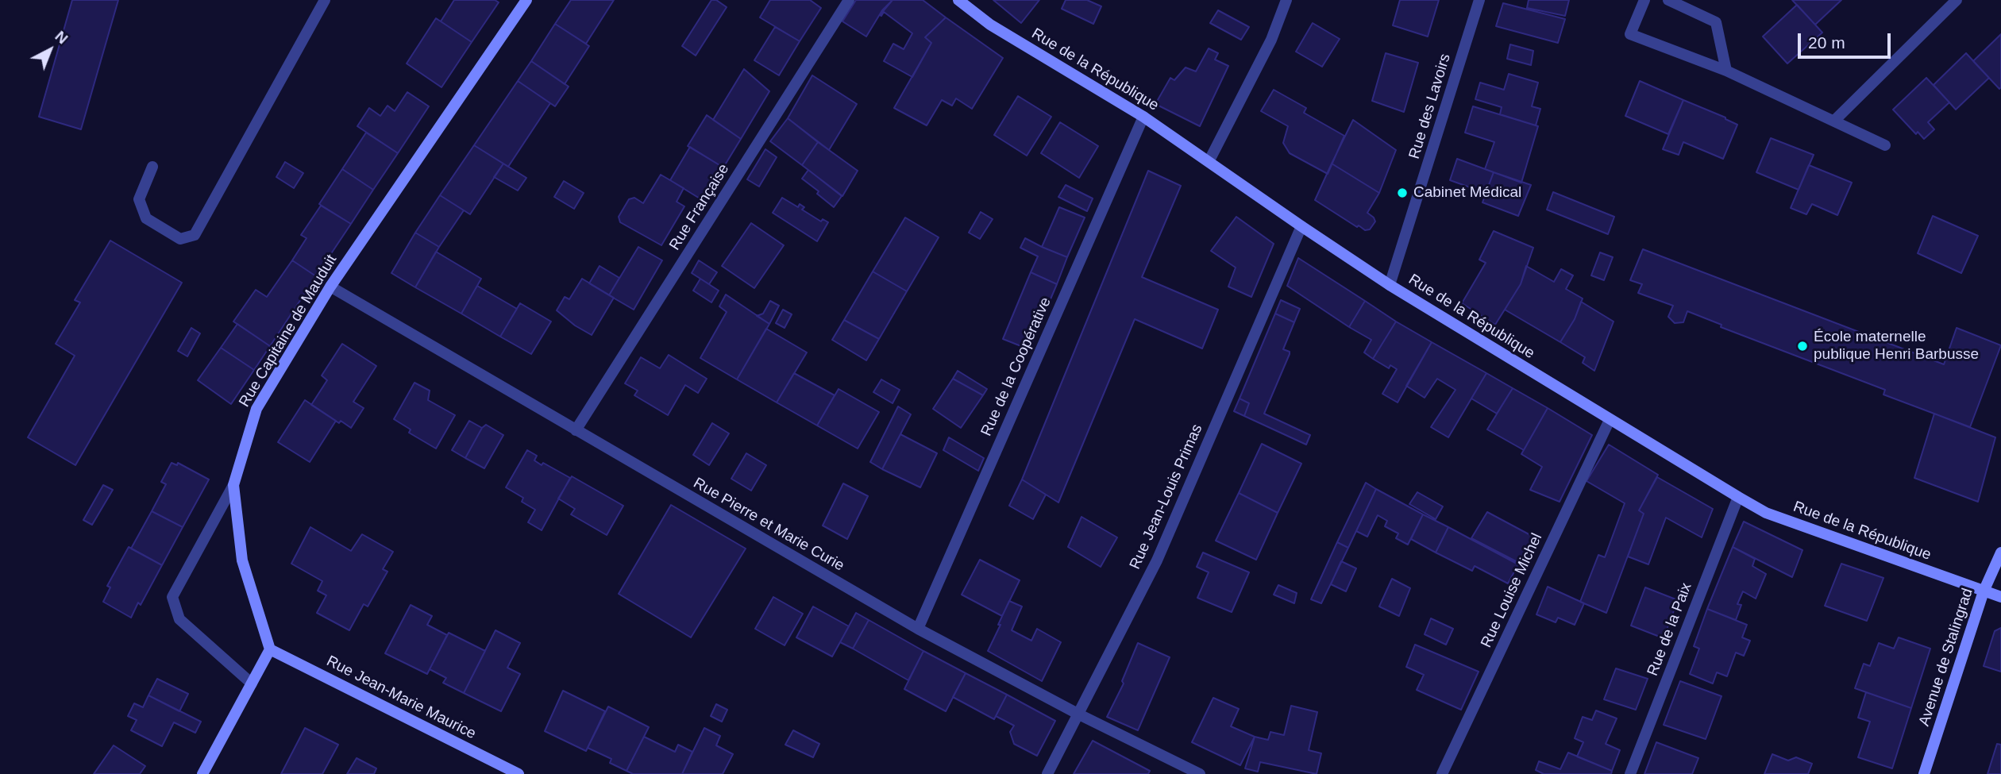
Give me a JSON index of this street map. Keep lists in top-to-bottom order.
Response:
{
  "streets": {
    "street": [
      "Rue de la République",
      "Rue des Lavoirs",
      "Rue Française",
      "Rue Capitaine de Mauduit",
      "Rue de la Coopérative",
      "Rue Jean-Louis Primas",
      "Rue Pierre et Marie Curie",
      "Rue Louise Michel",
      "Rue de la Paix",
      "Avenue de Stalingrad",
      "Rue Jean-Marie Maurice"
    ]
  },
  "crossings": [
    ["Rue de la République", "Rue des Lavoirs"],
    ["Rue de la République", "Rue de la Coopérative"],
    ["Rue de la République", "Rue Jean-Louis Primas"],
    ["Rue de la République", "Rue Louise Michel"],
    ["Rue de la République", "Rue de la Paix"],
    ["Rue de la République", "Avenue de Stalingrad"],
    ["Rue Française", "Rue Pierre et Marie Curie"],
    ["Rue Capitaine de Mauduit", "Rue Pierre et Marie Curie"],
    ["Rue Capitaine de Mauduit", "Rue Jean-Marie Maurice"],
    ["Rue de la Coopérative", "Rue Pierre et Marie Curie"],
    ["Rue Jean-Louis Primas", "Rue Pierre et Marie Curie"]
  ],
  "places": ["Cabinet Médical", "École maternelle publique Henri Barbusse"],
  "scale_bar": "20 m",
  "north": "top right"
}
